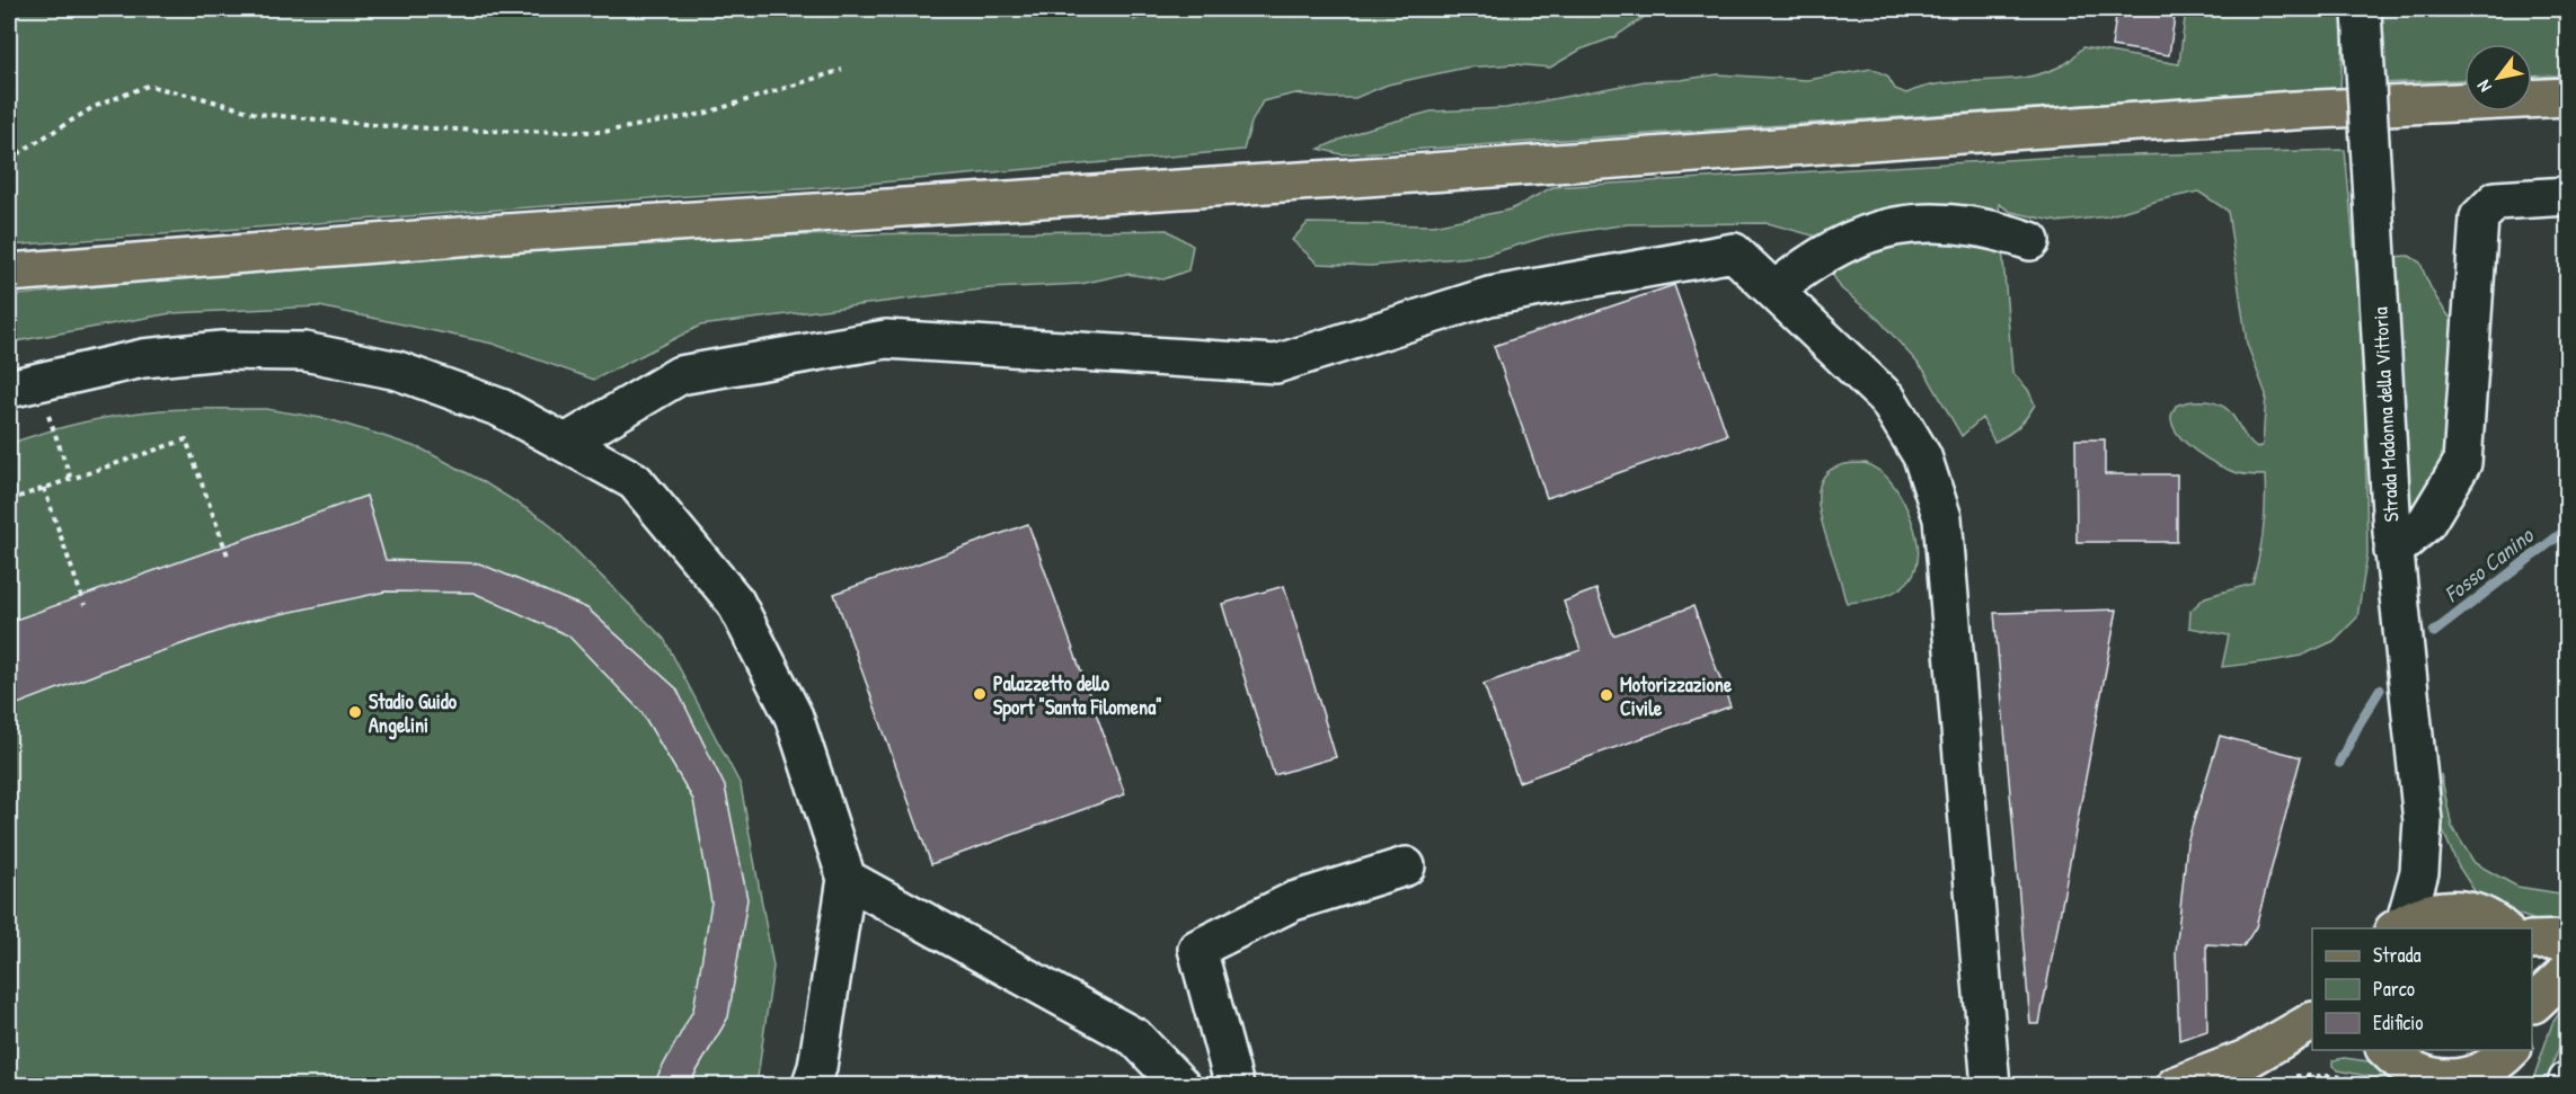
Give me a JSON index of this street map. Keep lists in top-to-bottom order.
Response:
{
  "streets": {
    "street": ["Strada Madonna della Vittoria"]
  },
  "water": ["Fosso Canino"],
  "places": ["Palazzetto dello Sport \"Santa Filomena\"", "Motorizzazione Civile", "Stadio Guido Angelini"],
  "legend": ["Strada", "Parco", "Edificio"],
  "north": "bottom left"
}
